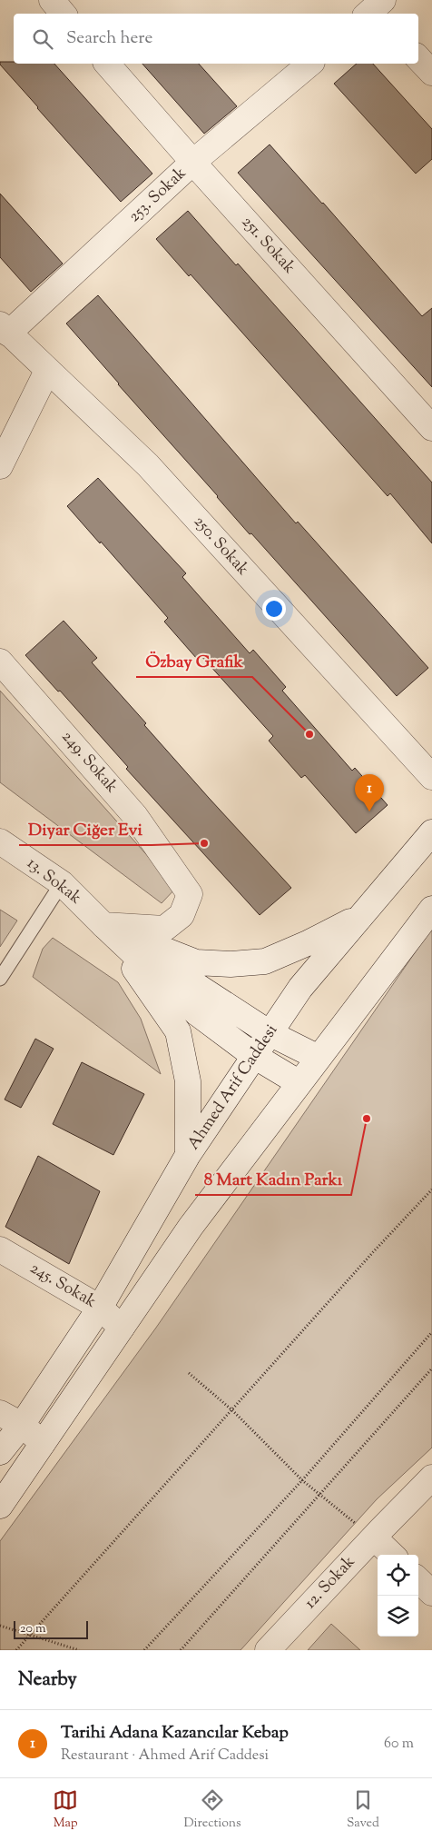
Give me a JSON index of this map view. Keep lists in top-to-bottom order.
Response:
{
  "streets": {
    "street": [
      "253. Sokak",
      "251. Sokak",
      "250. Sokak",
      "249. Sokak",
      "13. Sokak",
      "Ahmed Arif Caddesi",
      "245. Sokak",
      "12. Sokak"
    ]
  },
  "crossings": [
    ["253. Sokak", "251. Sokak"],
    ["253. Sokak", "250. Sokak"],
    ["249. Sokak", "13. Sokak"],
    ["Ahmed Arif Caddesi", "245. Sokak"]
  ],
  "places": ["Özbay Grafik", "Diyar Ciğer Evi", "8 Mart Kadın Parkı"],
  "scale_bar": "20 m",
  "page": {
    "search": "Search here",
    "pins": "1",
    "scale": "20 m",
    "heading": "Nearby",
    "list": [
      {
        "mark": "1",
        "name": "Tarihi Adana Kazancılar Kebap",
        "note": "Restaurant · Ahmed Arif Caddesi",
        "value": "60 m"
      }
    ],
    "nav": ["Map", "Directions", "Saved"]
  }
}
